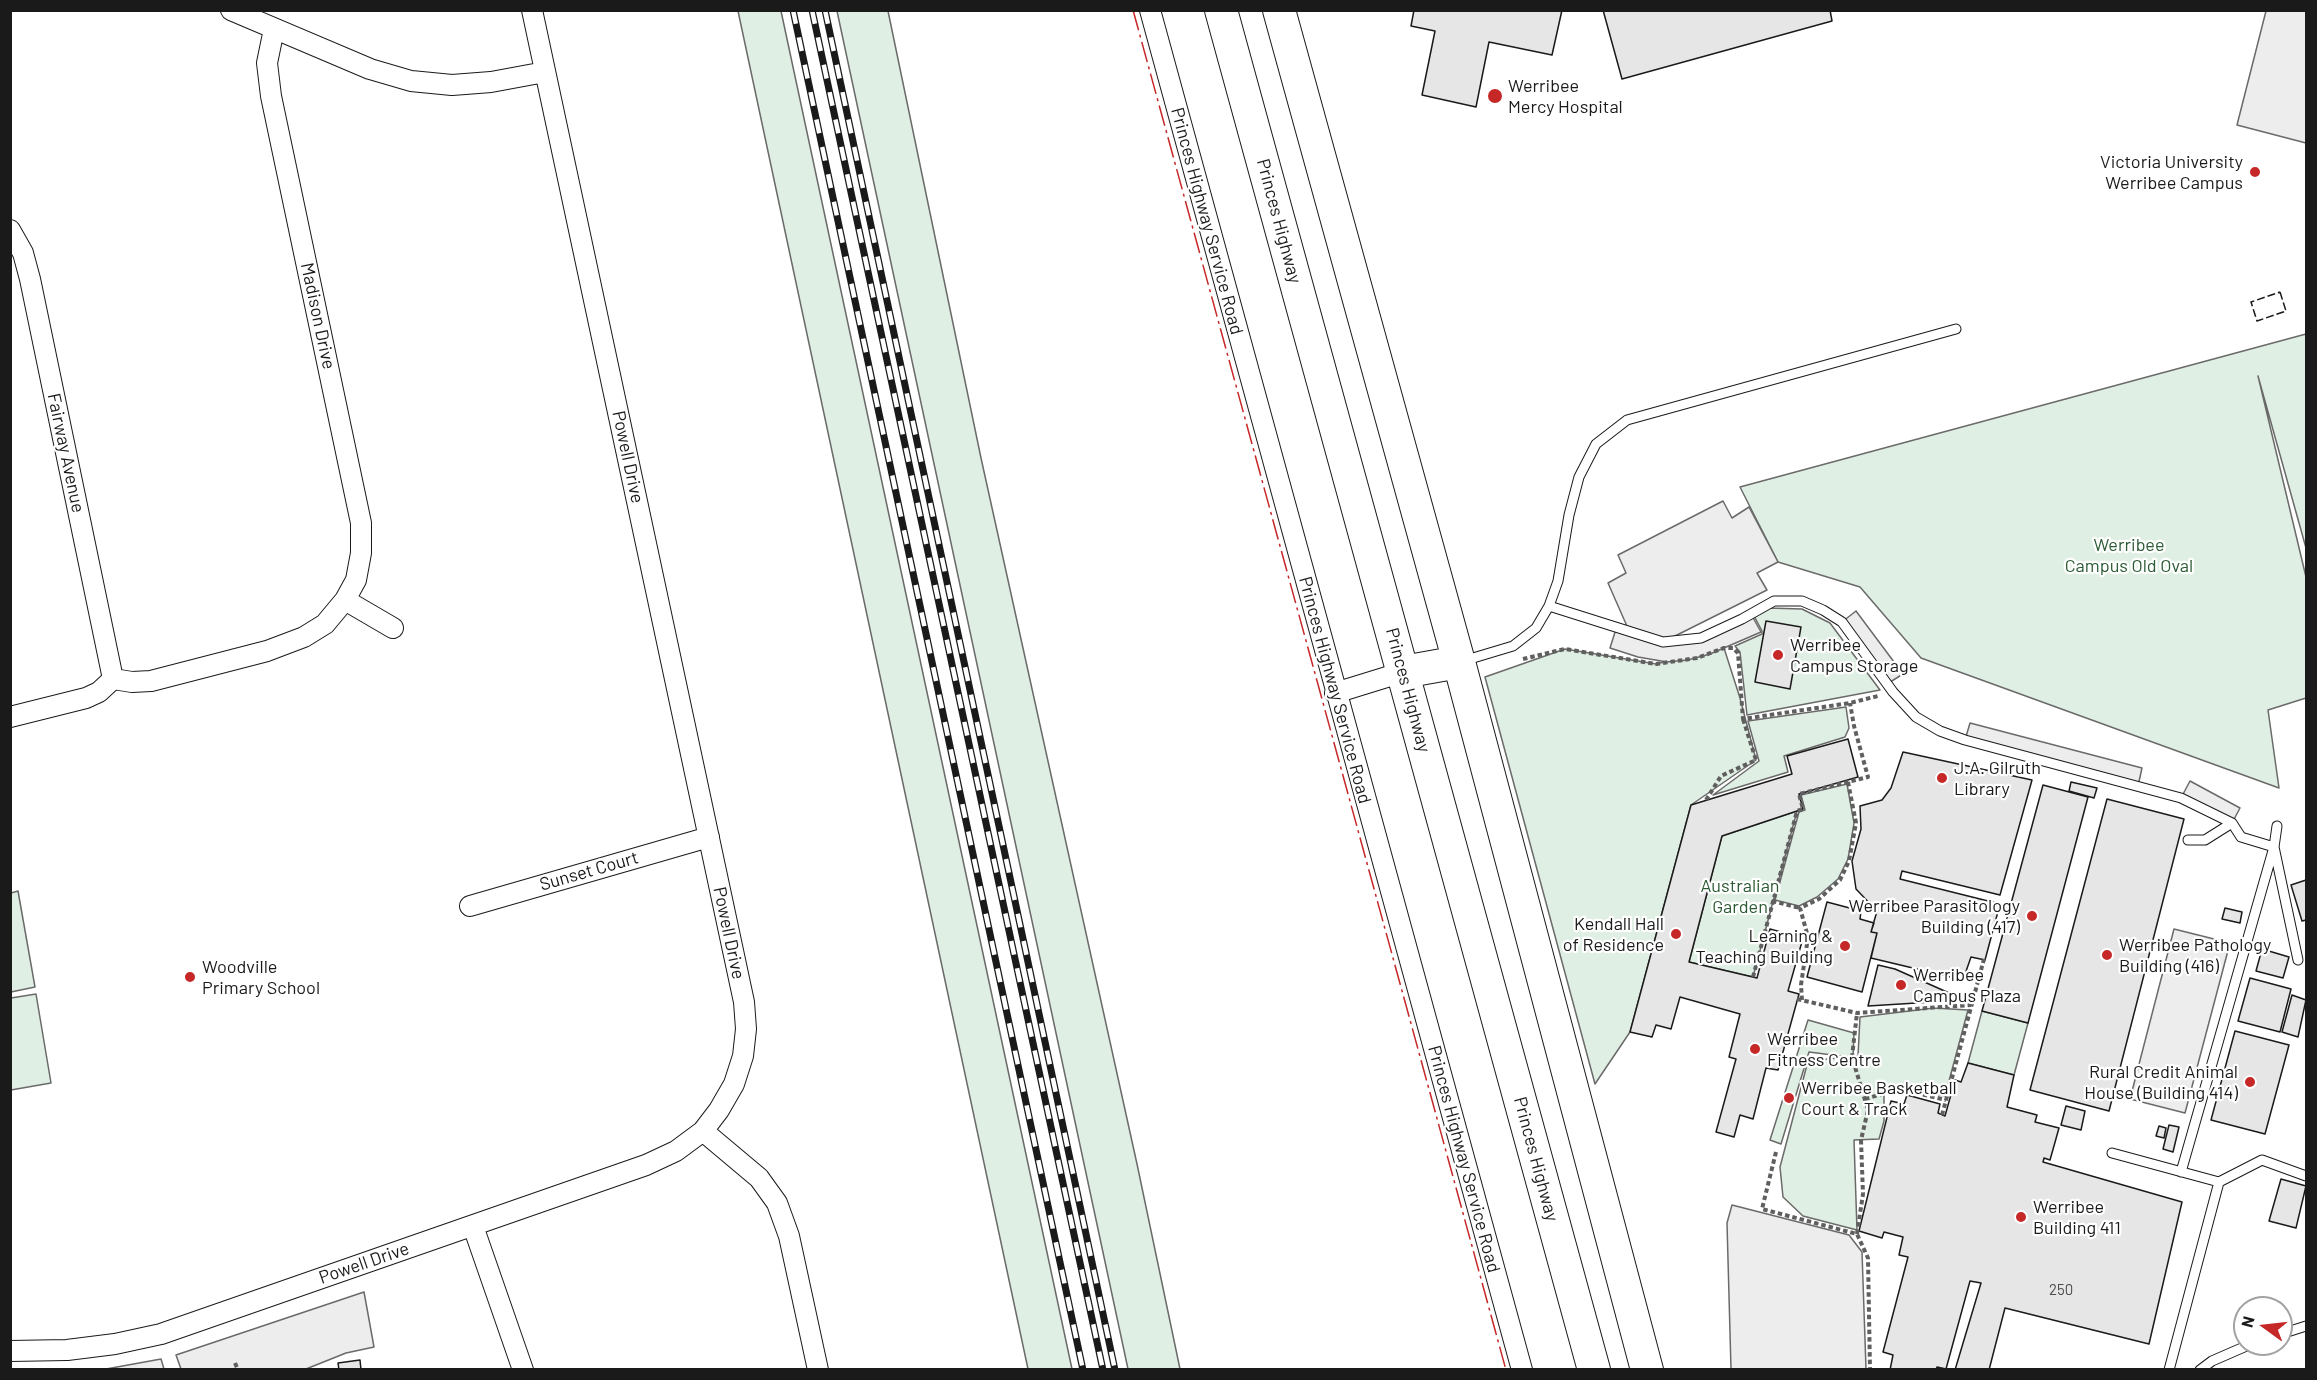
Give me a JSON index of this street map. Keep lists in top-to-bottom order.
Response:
{
  "streets": {
    "highway": ["Princes Highway"],
    "street": [
      "Princes Highway Service Road",
      "Madison Drive",
      "Fairway Avenue",
      "Powell Drive",
      "Sunset Court"
    ]
  },
  "crossings": [
    ["Madison Drive", "Fairway Avenue"],
    ["Powell Drive", "Sunset Court"]
  ],
  "parks": ["Werribee Campus Old Oval", "Australian Garden"],
  "places": [
    "Werribee Mercy Hospital",
    "Victoria University Werribee Campus",
    "Werribee Campus Storage",
    "J.A. Gilruth Library",
    "Werribee Parasitology Building (417)",
    "Kendall Hall of Residence",
    "Learning & Teaching Building",
    "Werribee Pathology Building (416)",
    "Woodville Primary School",
    "Werribee Campus Plaza",
    "Werribee Fitness Centre",
    "Rural Credit Animal House (Building 414)",
    "Werribee Basketball Court & Track",
    "Werribee Building 411"
  ],
  "house_numbers": ["250"],
  "north": "left"
}
